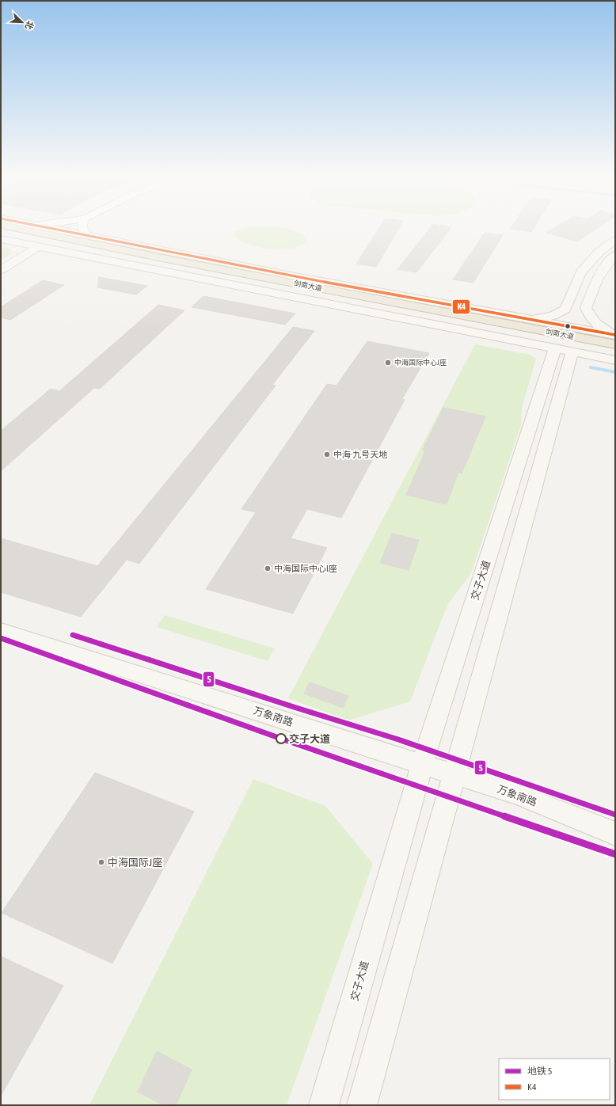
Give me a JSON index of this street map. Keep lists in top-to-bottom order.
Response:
{
  "streets": {
    "highway": ["剑南大道"],
    "main road": ["交子大道", "万象南路"]
  },
  "crossings": [
    ["交子大道", "万象南路"]
  ],
  "places": [
    "中海国际中心J座",
    "中海·九号天地",
    "中海国际中心I座",
    "交子大道",
    "中海国际J座"
  ],
  "lines": ["transit line K4", "metro line 5"],
  "legend": ["地铁 5", "K4"],
  "north": "bottom right"
}
